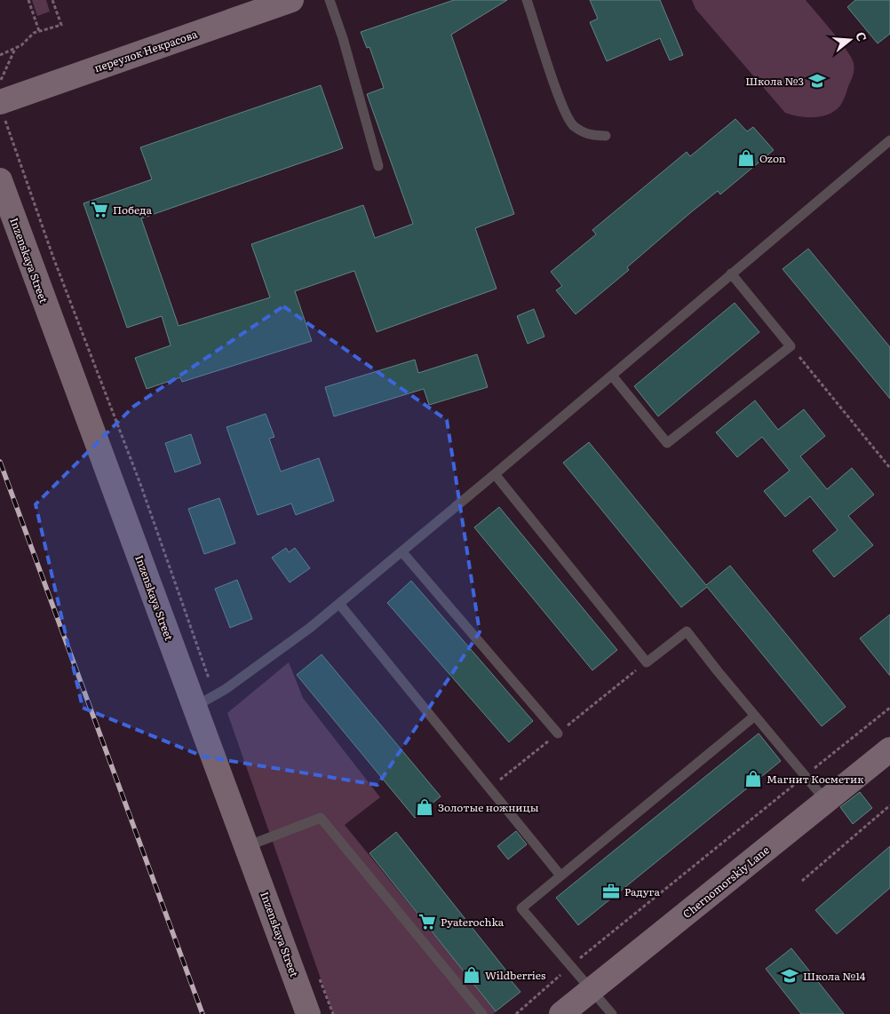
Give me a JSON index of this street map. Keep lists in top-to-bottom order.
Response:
{
  "streets": {
    "street": ["переулок Некрасова", "Inzenskaya Street", "Chernomorskiy Lane"]
  },
  "places": {
    "school or university": ["Школа №3", "Школа №14"],
    "shop": [
      "Ozon",
      "Магнит Косметик",
      "Золотые ножницы",
      "Wildberries"
    ],
    "supermarket": ["Победа", "Pyaterochka"],
    "office": ["Радуга"]
  },
  "north": "right"
}
